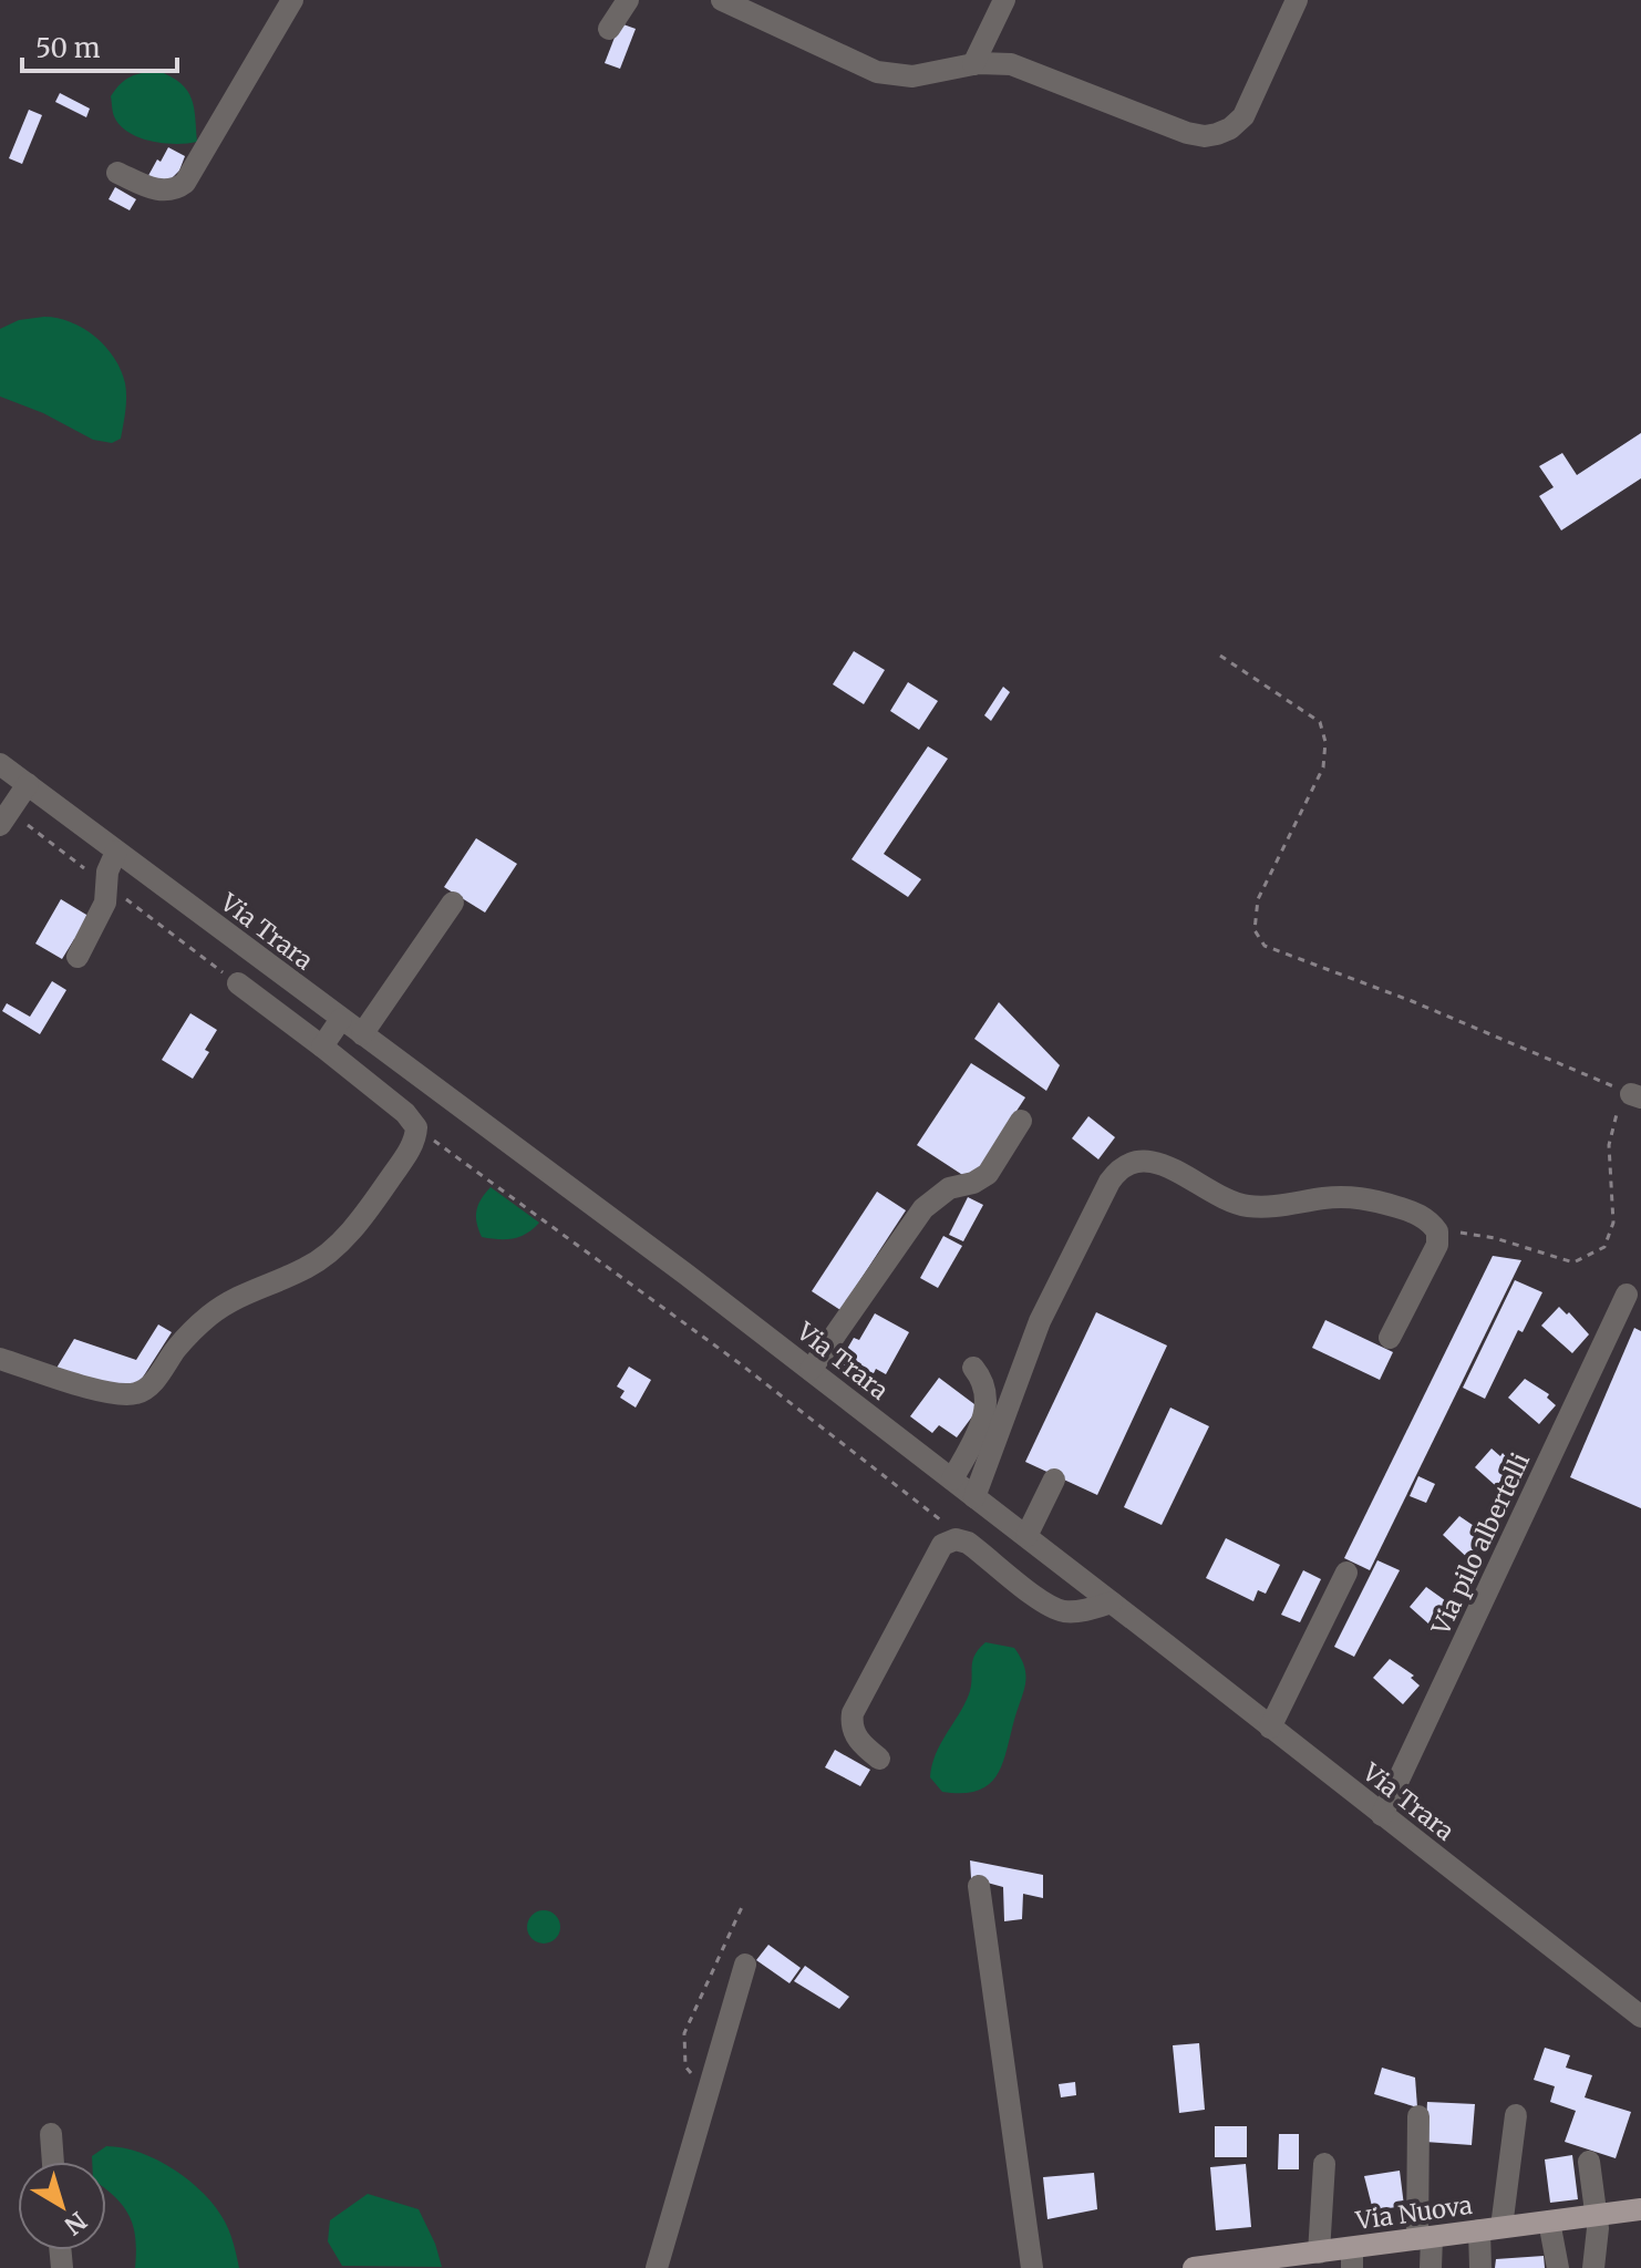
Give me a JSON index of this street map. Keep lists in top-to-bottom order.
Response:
{
  "streets": {
    "main road": ["Via Nuova"],
    "street": ["Via Trara", "Via pilo albertelli"]
  },
  "crossings": [
    ["Via Trara", "Via pilo albertelli"]
  ],
  "scale_bar": "50 m",
  "north": "bottom right"
}
